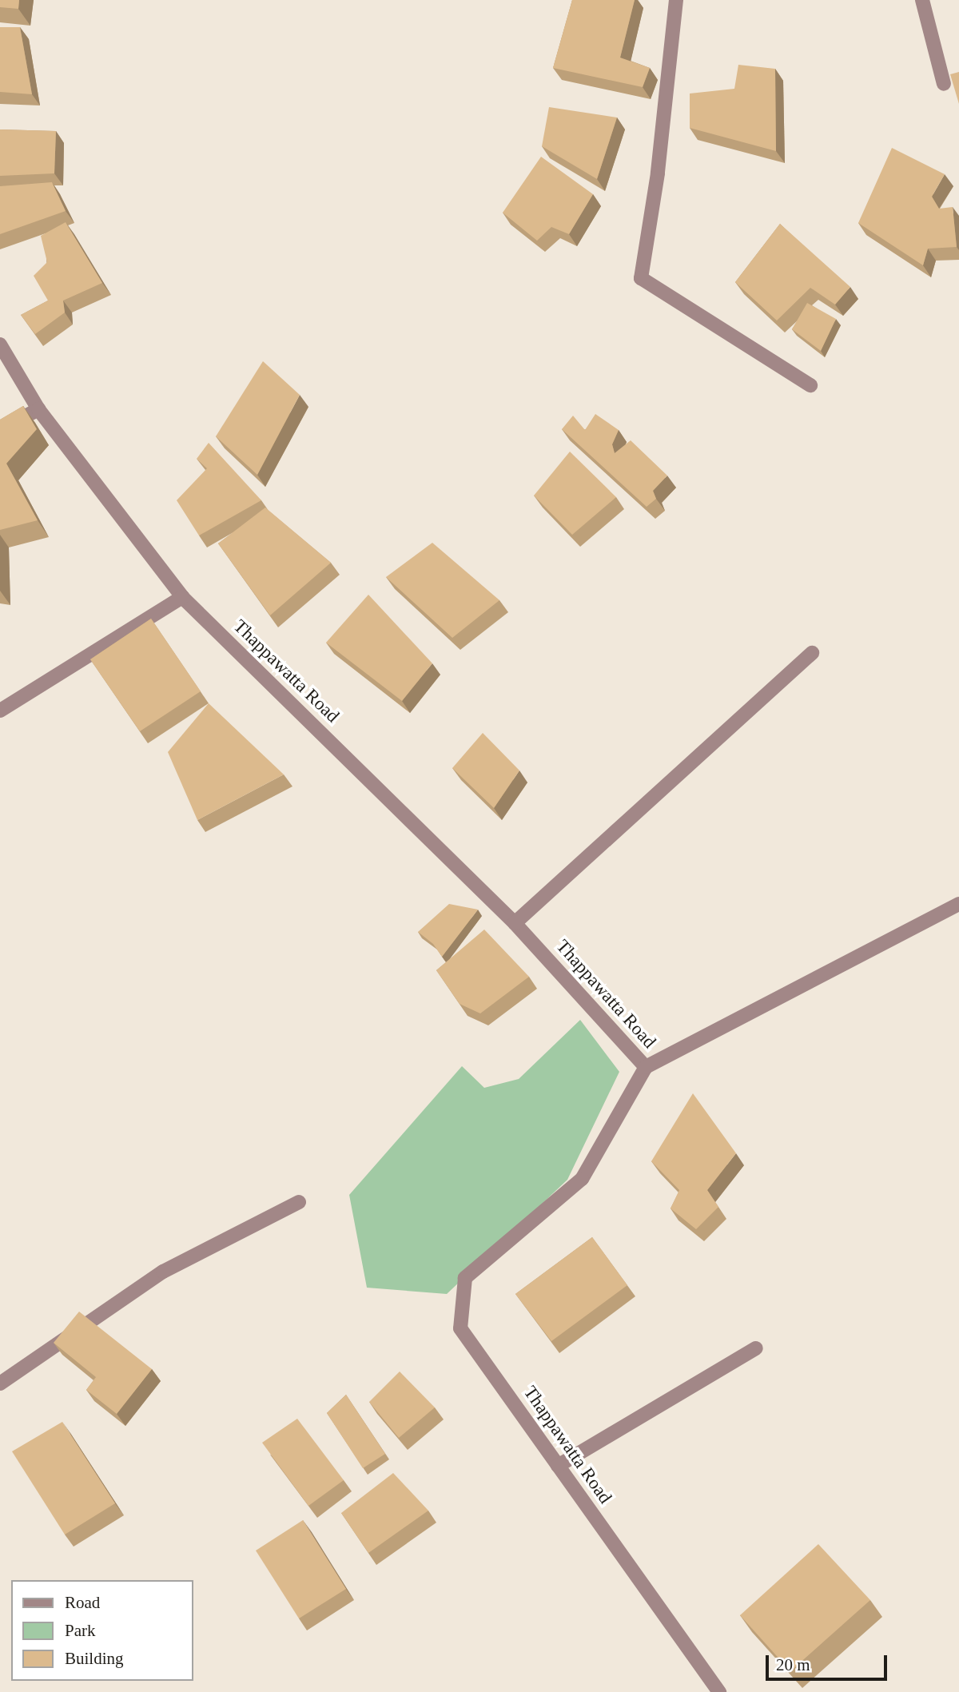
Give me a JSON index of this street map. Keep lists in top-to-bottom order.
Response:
{
  "streets": {
    "street": ["Thappawatta Road"]
  },
  "legend": ["Road", "Park", "Building"],
  "scale_bar": "20 m"
}
